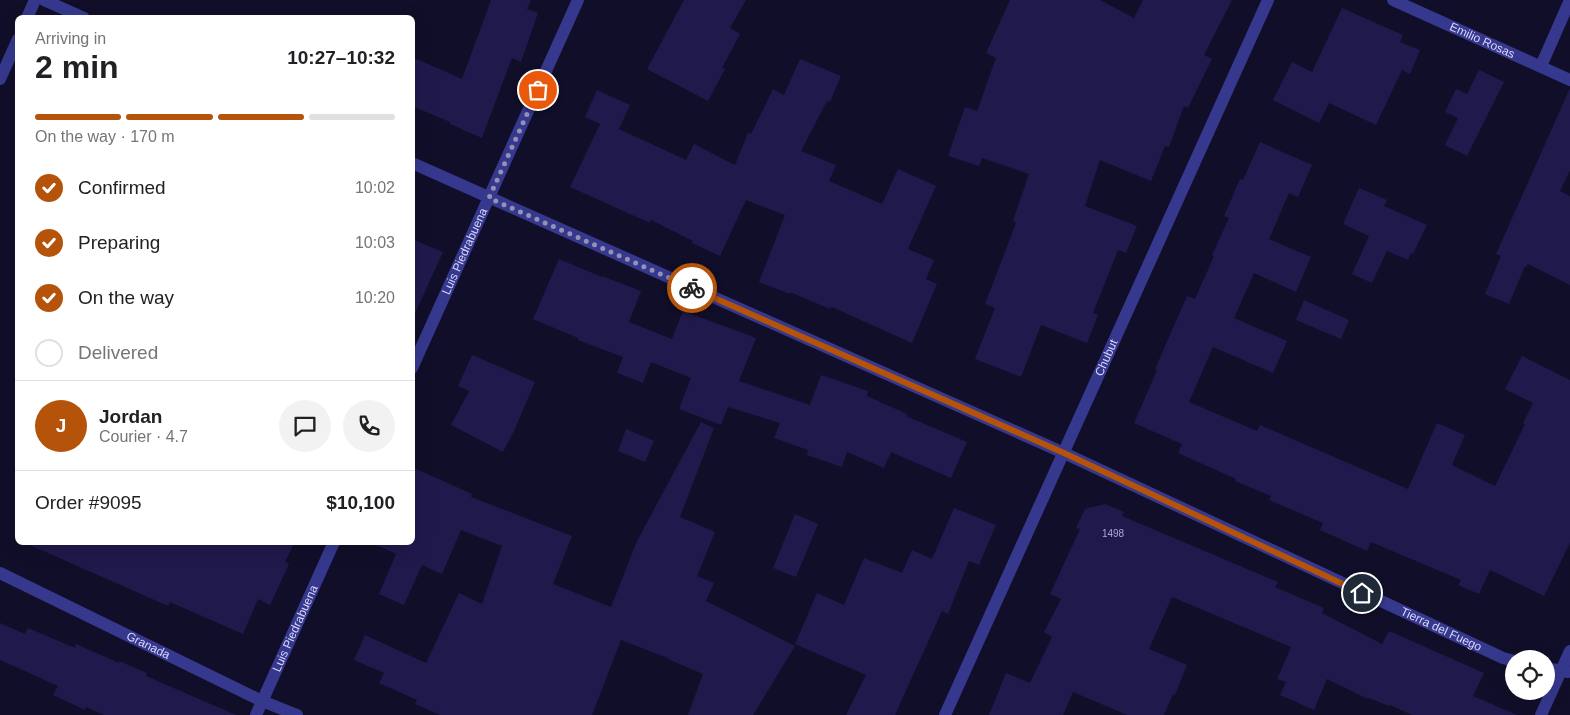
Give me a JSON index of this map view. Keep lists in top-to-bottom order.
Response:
{
  "streets": {
    "street": [
      "Emilio Rosas",
      "Luis Piedrabuena",
      "Chubut",
      "Tierra del Fuego",
      "Granada"
    ]
  },
  "crossings": [
    ["Luis Piedrabuena", "Tierra del Fuego"],
    ["Luis Piedrabuena", "Granada"],
    ["Chubut", "Tierra del Fuego"]
  ],
  "house_numbers": ["1498"],
  "page": {
    "heading": ["2 min", "Arriving in", "10:27–10:32"],
    "panel": [
      "Jordan",
      "Courier · 4.7",
      "Order #9095",
      "$10,100"
    ],
    "bar": "On the way · 170 m",
    "list": [
      ["Confirmed", "10:02"],
      ["Preparing", "10:03"],
      ["On the way", "10:20"],
      "Delivered"
    ],
    "round": "J"
  }
}
